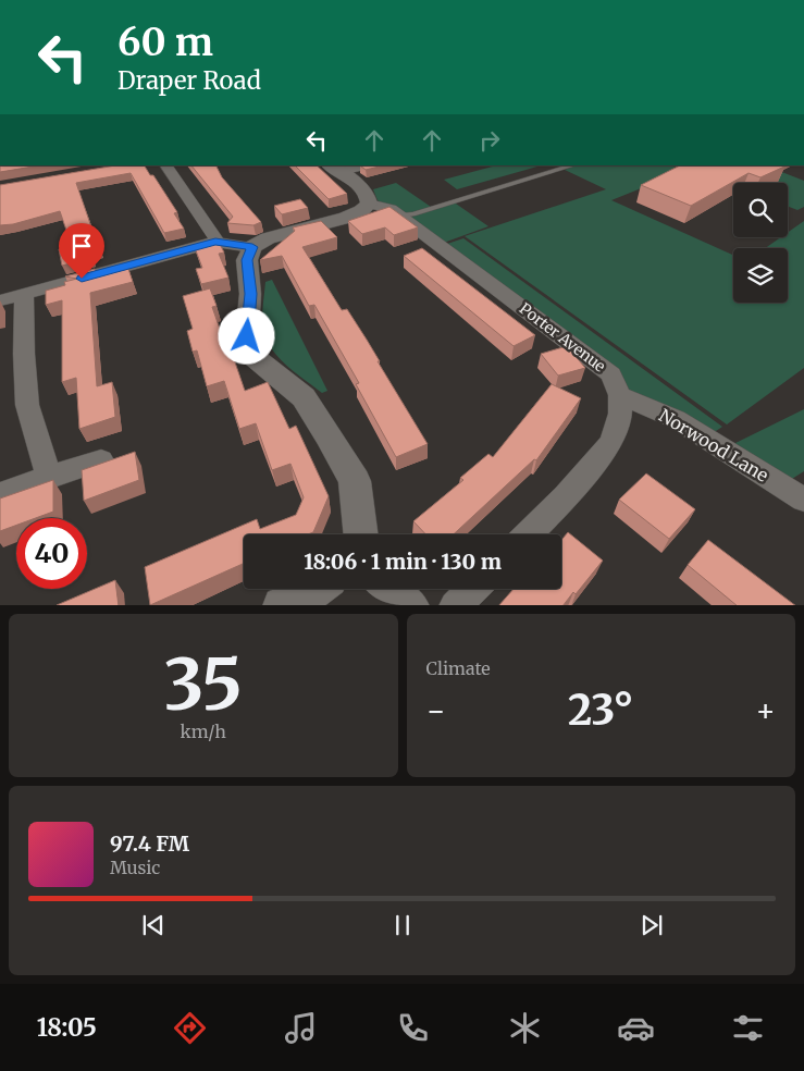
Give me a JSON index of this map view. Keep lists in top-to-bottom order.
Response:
{
  "streets": {
    "street": ["Porter Avenue", "Norwood Lane"]
  },
  "crossings": [
    ["Porter Avenue", "Norwood Lane"]
  ],
  "page": {
    "turn": ["60 m", "Draper Road"],
    "limit": "40",
    "trip": "18:06 · 1 min · 130 m",
    "tile": [
      ["35", "km/h"],
      "Climate"
    ],
    "heat": ["−", "23°", "+"],
    "song": ["97.4 FM", "Music"],
    "tabs": "18:05"
  }
}
